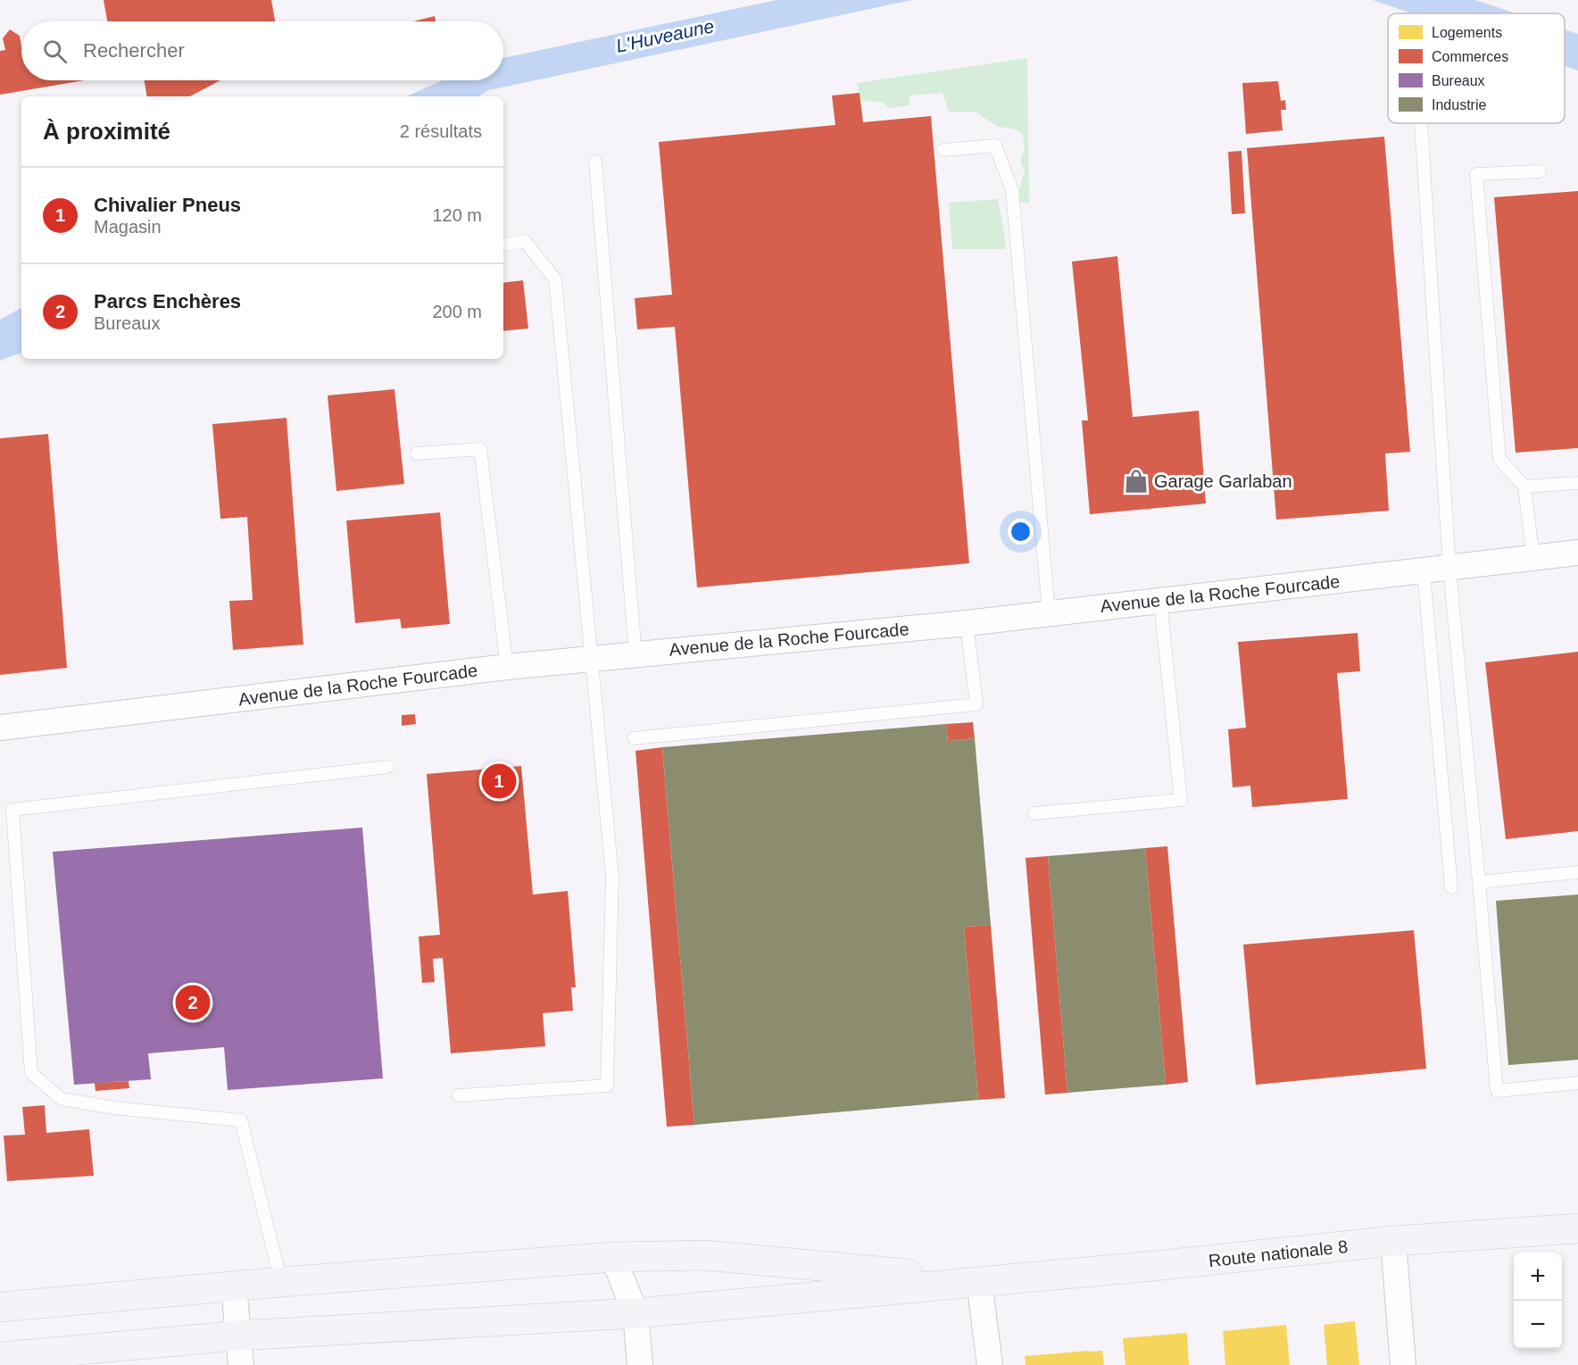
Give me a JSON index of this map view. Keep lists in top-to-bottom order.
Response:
{
  "streets": {
    "main road": ["Route nationale 8"],
    "street": ["Avenue de la Roche Fourcade"]
  },
  "water": ["L'Huveaune"],
  "places": {
    "shop": ["Garage Garlaban"]
  },
  "legend": [
    "Logements",
    "Commerces",
    "Bureaux",
    "Industrie"
  ],
  "page": {
    "search": "Rechercher",
    "heading": ["À proximité", "2 résultats"],
    "list": [
      {
        "mark": "1",
        "name": "Chivalier Pneus",
        "note": "Magasin",
        "value": "120 m"
      },
      {
        "mark": "2",
        "name": "Parcs Enchères",
        "note": "Bureaux",
        "value": "200 m"
      }
    ],
    "pins": ["1", "2"],
    "map_buttons": ["+", "−"]
  }
}
